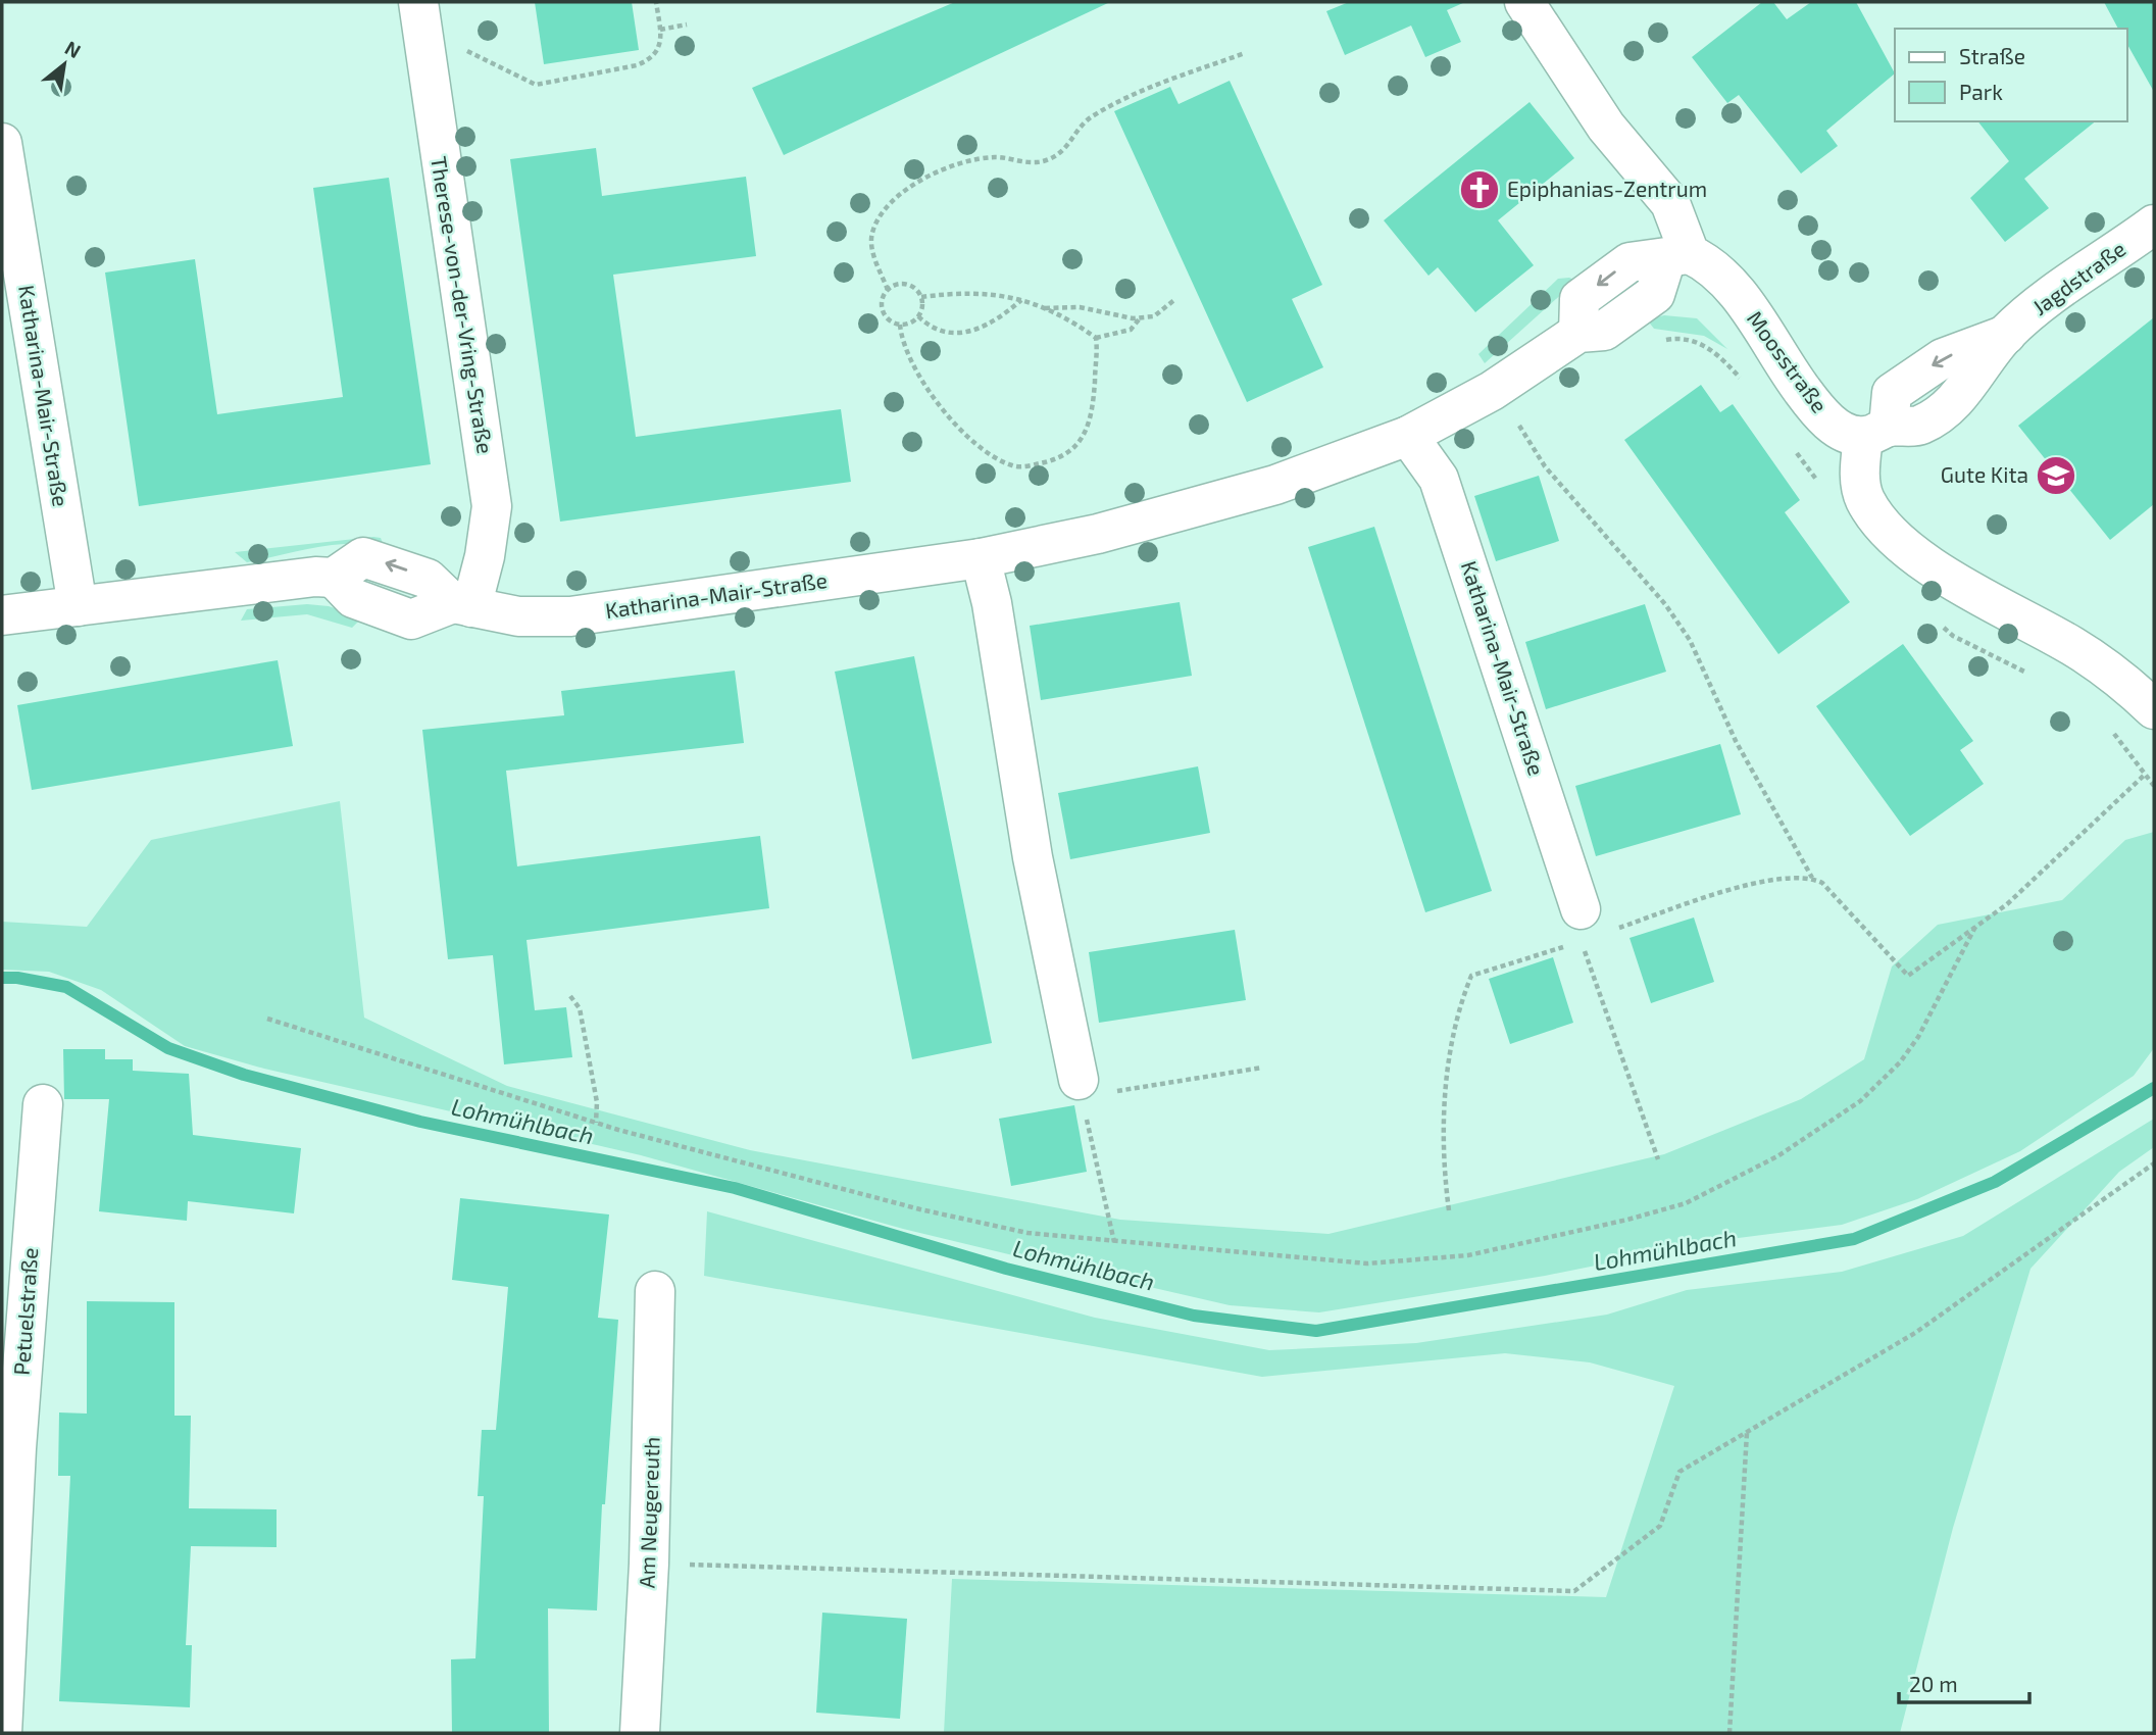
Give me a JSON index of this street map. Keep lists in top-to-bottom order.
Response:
{
  "streets": {
    "street": [
      "Jagdstraße",
      "Therese-von-der-Vring-Straße",
      "Moosstraße",
      "Katharina-Mair-Straße",
      "Petuelstraße",
      "Am Neugereuth"
    ]
  },
  "crossings": [
    ["Jagdstraße", "Moosstraße"],
    ["Therese-von-der-Vring-Straße", "Katharina-Mair-Straße"],
    ["Moosstraße", "Katharina-Mair-Straße"]
  ],
  "water": ["Lohmühlbach"],
  "places": {
    "church": ["Epiphanias-Zentrum"],
    "school or university": ["Gute Kita"]
  },
  "legend": ["Straße", "Park"],
  "scale_bar": "20 m",
  "north": "top right"
}
